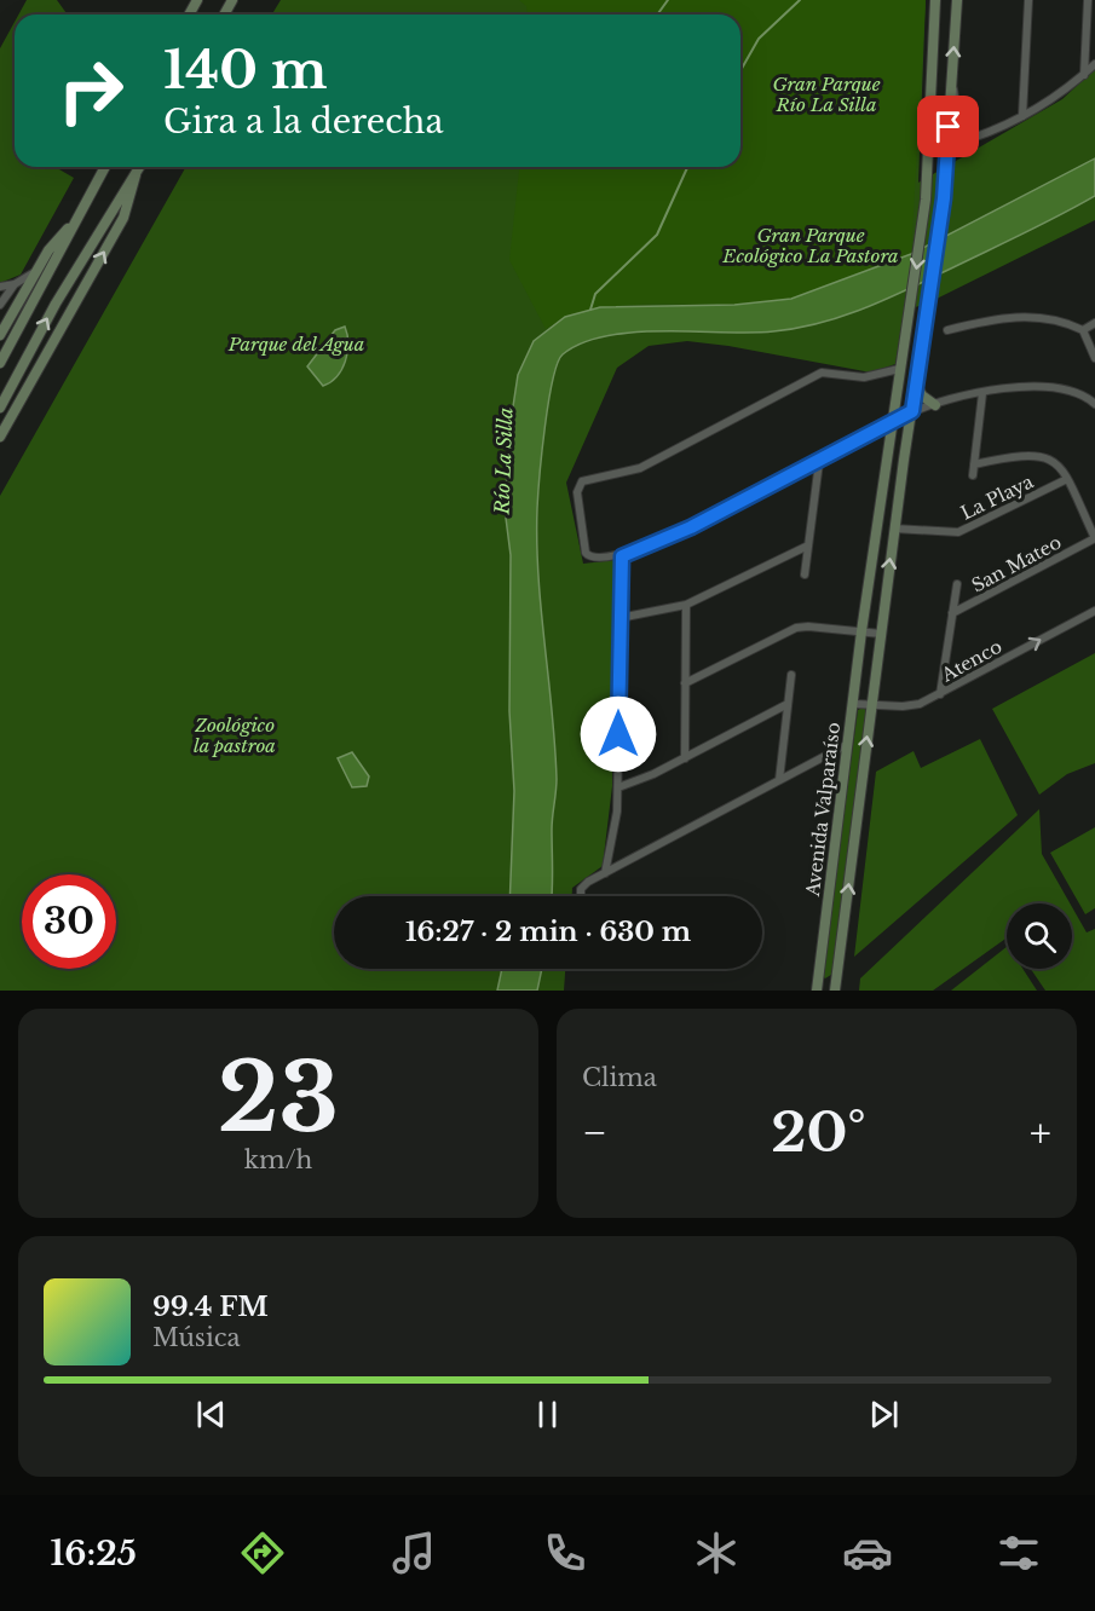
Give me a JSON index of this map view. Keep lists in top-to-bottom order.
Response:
{
  "streets": {
    "main road": ["Avenida Valparaíso"],
    "street": ["La Playa", "San Mateo", "Atenco"]
  },
  "crossings": [
    ["La Playa", "Avenida Valparaíso"],
    ["Atenco", "Avenida Valparaíso"]
  ],
  "one_way": ["Atenco"],
  "water": ["Río La Silla"],
  "parks": [
    "Gran Parque Río La Silla",
    "Gran Parque Ecológico La Pastora",
    "Parque del Agua",
    "Zoológico la pastroa"
  ],
  "page": {
    "turn": ["140 m", "Gira a la derecha"],
    "limit": "30",
    "trip": "16:27 · 2 min · 630 m",
    "tile": [
      ["23", "km/h"],
      "Clima"
    ],
    "heat": ["−", "20°", "+"],
    "song": ["99.4 FM", "Música"],
    "tabs": "16:25"
  }
}
